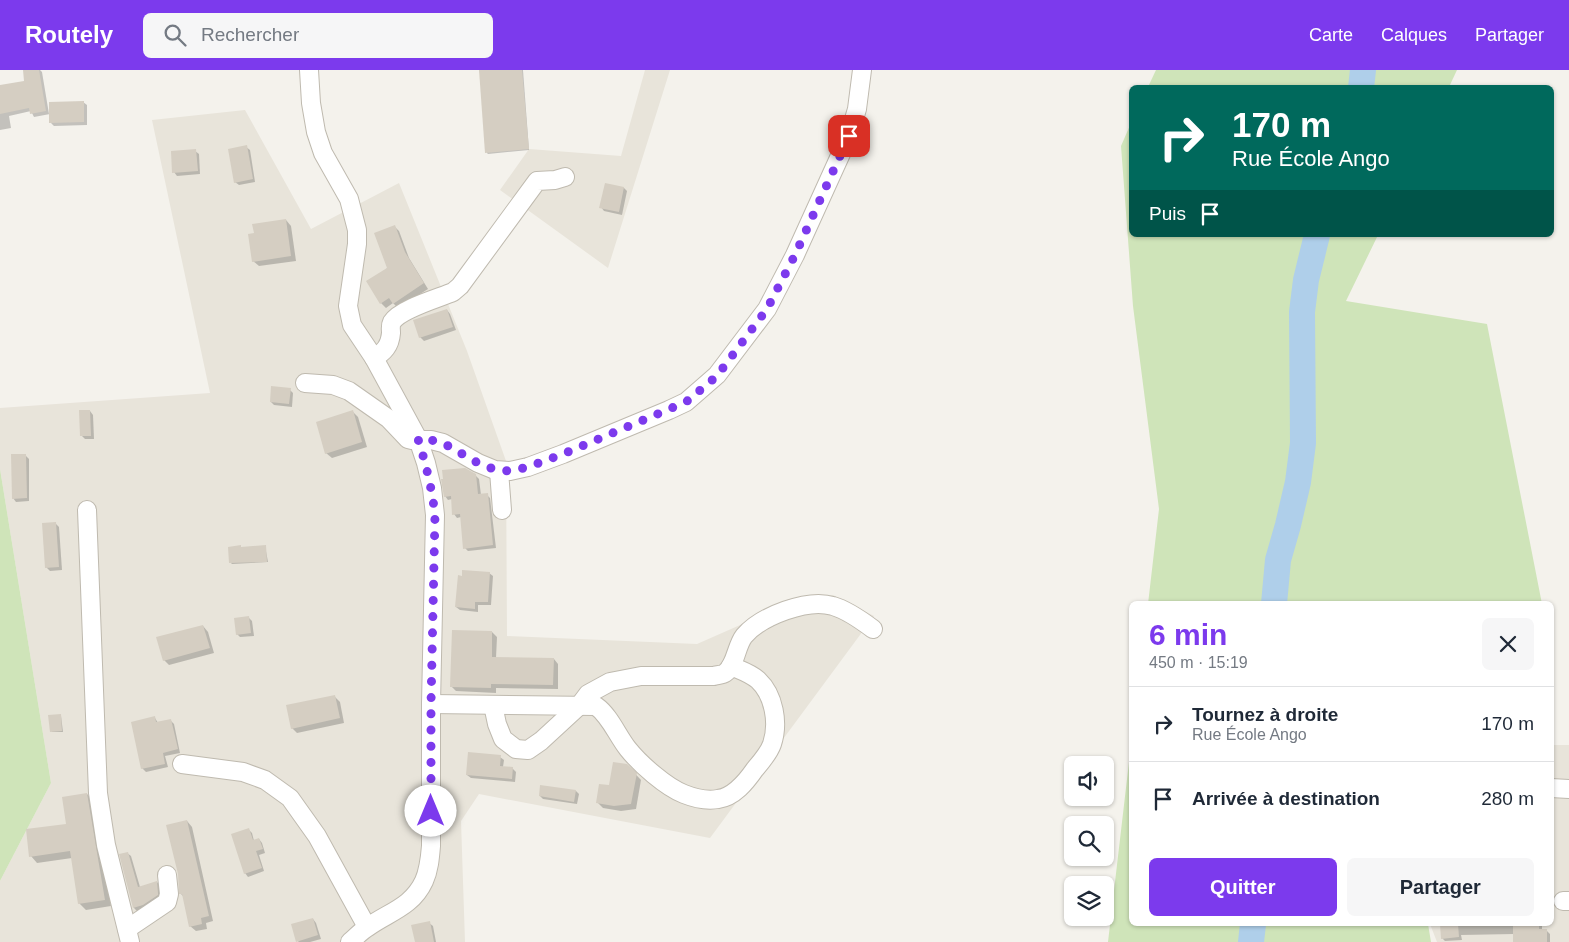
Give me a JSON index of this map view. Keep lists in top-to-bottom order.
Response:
{
  "page": {
    "header": "Routely",
    "search": "Rechercher",
    "nav": ["Carte", "Calques", "Partager"],
    "turn": ["170 m", "Rue École Ango"],
    "then": "Puis",
    "heading": ["6 min", "450 m · 15:19"],
    "list": [
      {
        "name": "Tournez à droite",
        "note": "Rue École Ango",
        "value": "170 m"
      },
      {
        "name": "Arrivée à destination",
        "value": "280 m"
      }
    ],
    "buttons": ["Quitter", "Partager"]
  }
}
